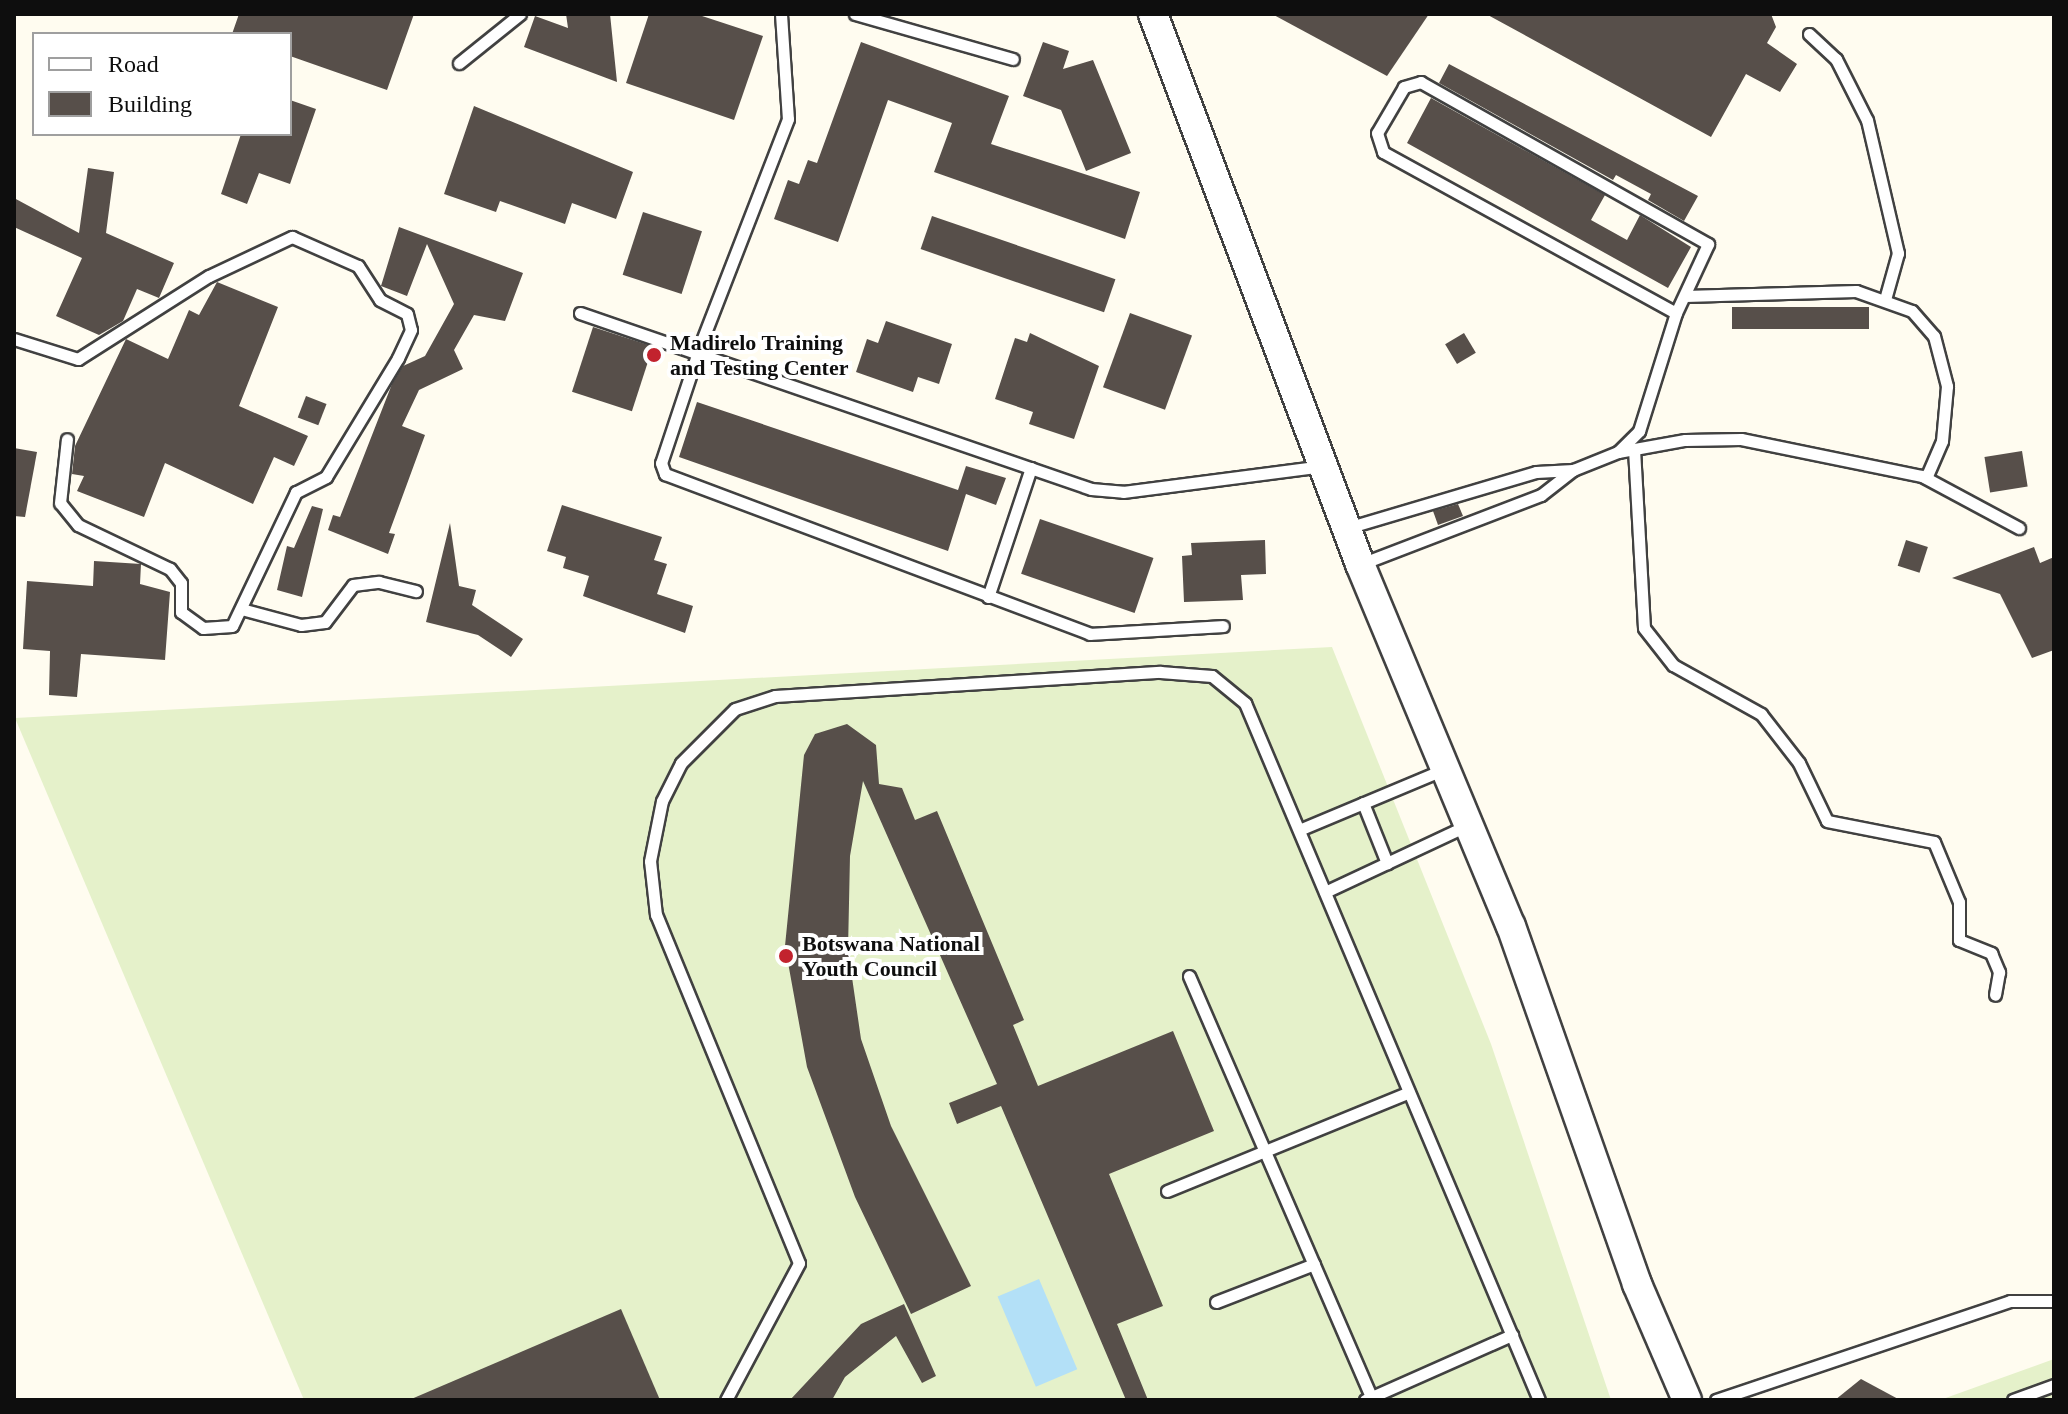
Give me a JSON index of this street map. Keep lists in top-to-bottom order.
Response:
{
  "places": ["Madirelo Training and Testing Center", "Botswana National Youth Council"],
  "legend": ["Road", "Building"]
}
